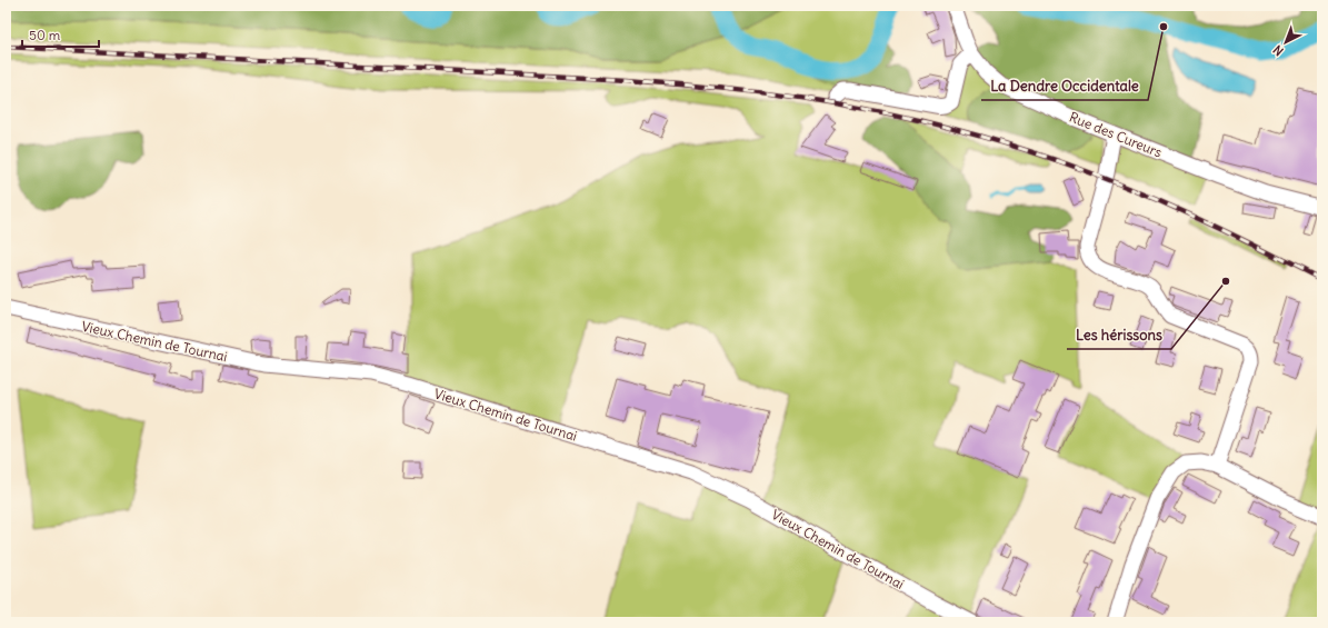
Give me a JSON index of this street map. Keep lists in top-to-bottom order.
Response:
{
  "streets": {
    "street": ["Rue des Cureurs", "Vieux Chemin de Tournai"]
  },
  "places": ["La Dendre Occidentale", "Les hérissons"],
  "scale_bar": "50 m",
  "north": "bottom left"
}
